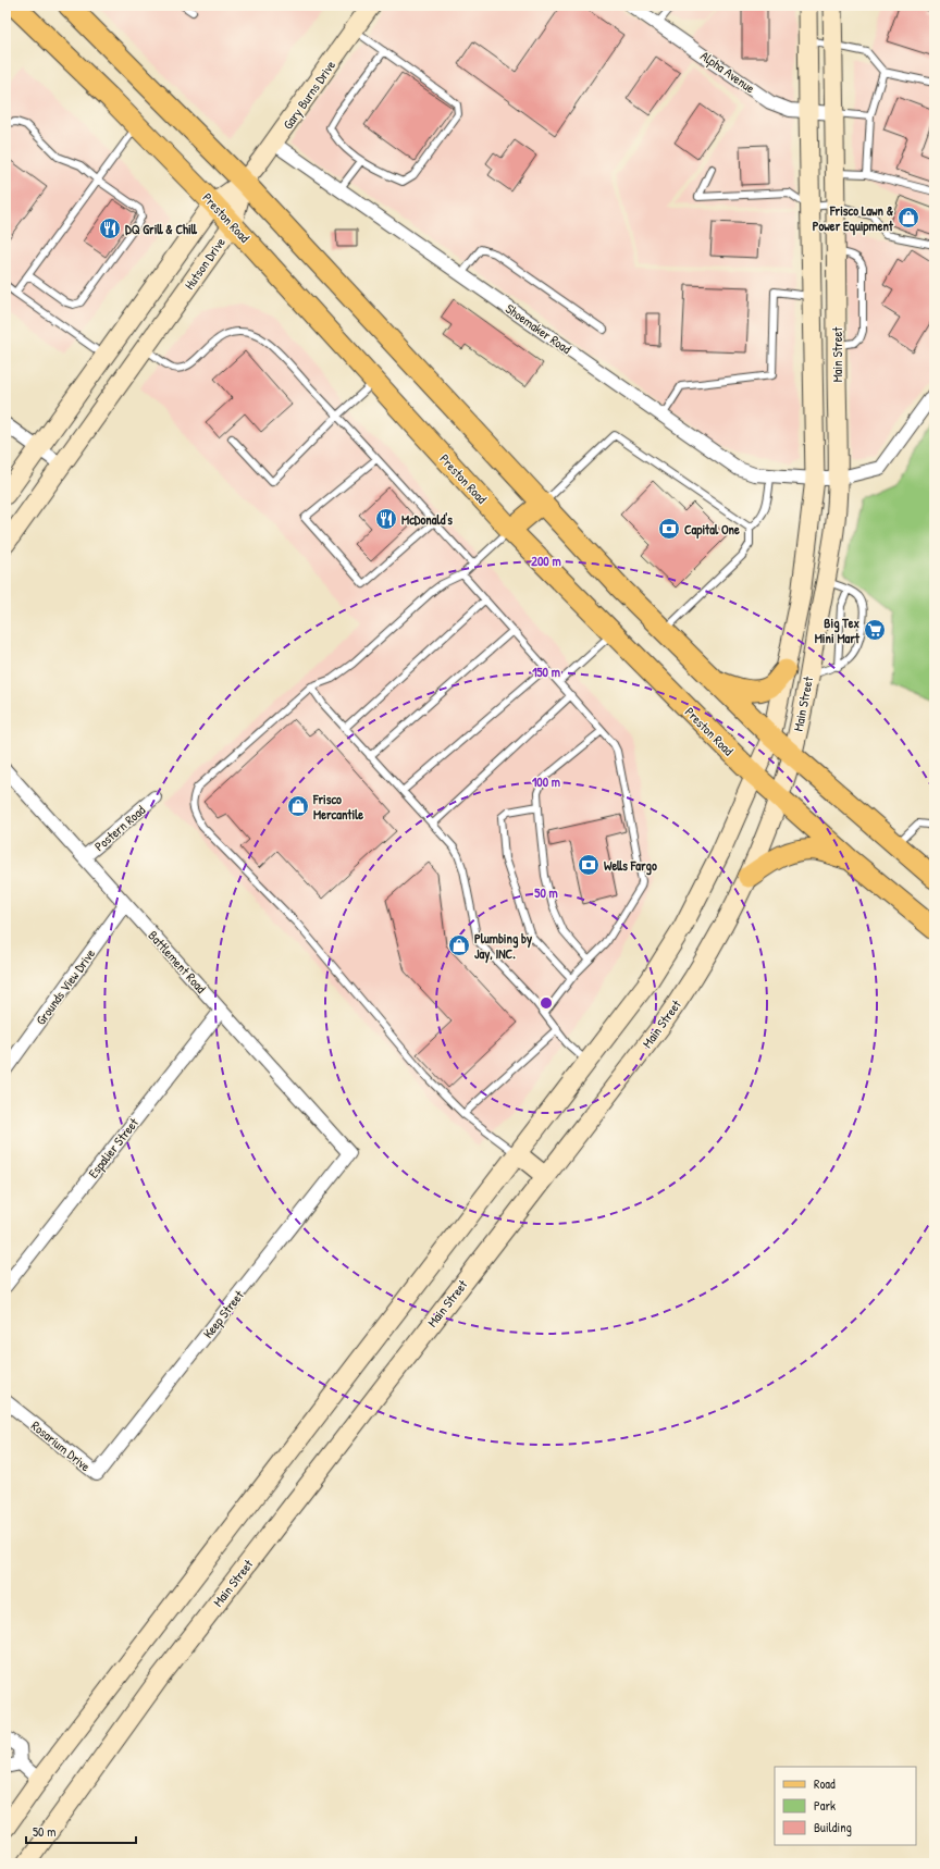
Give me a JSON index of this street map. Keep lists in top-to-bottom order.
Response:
{
  "streets": {
    "main road": [
      "Gary Burns Drive",
      "Preston Road",
      "Hutson Drive",
      "Main Street"
    ],
    "street": [
      "Alpha Avenue",
      "Shoemaker Road",
      "Postern Road",
      "Battlement Road",
      "Grounds View Drive",
      "Espalier Street",
      "Keep Street",
      "Rosarium Drive"
    ]
  },
  "crossings": [
    ["Alpha Avenue", "Main Street"],
    ["Gary Burns Drive", "Hutson Drive"],
    ["Gary Burns Drive", "Shoemaker Road"],
    ["Preston Road", "Hutson Drive"],
    ["Preston Road", "Main Street"],
    ["Shoemaker Road", "Main Street"],
    ["Postern Road", "Battlement Road"],
    ["Battlement Road", "Grounds View Drive"],
    ["Battlement Road", "Espalier Street"],
    ["Battlement Road", "Keep Street"],
    ["Keep Street", "Rosarium Drive"]
  ],
  "places": {
    "shop": ["Frisco Lawn & Power Equipment", "Frisco Mercantile", "Plumbing by Jay, INC."],
    "restaurant": ["DQ Grill & Chill", "McDonald's"],
    "bank": ["Capital One", "Wells Fargo"],
    "supermarket": ["Big Tex Mini Mart"]
  },
  "legend": ["Road", "Park", "Building"],
  "scale_bar": "50 m",
  "rings": [
    "200 m",
    "150 m",
    "100 m",
    "50 m"
  ]
}
